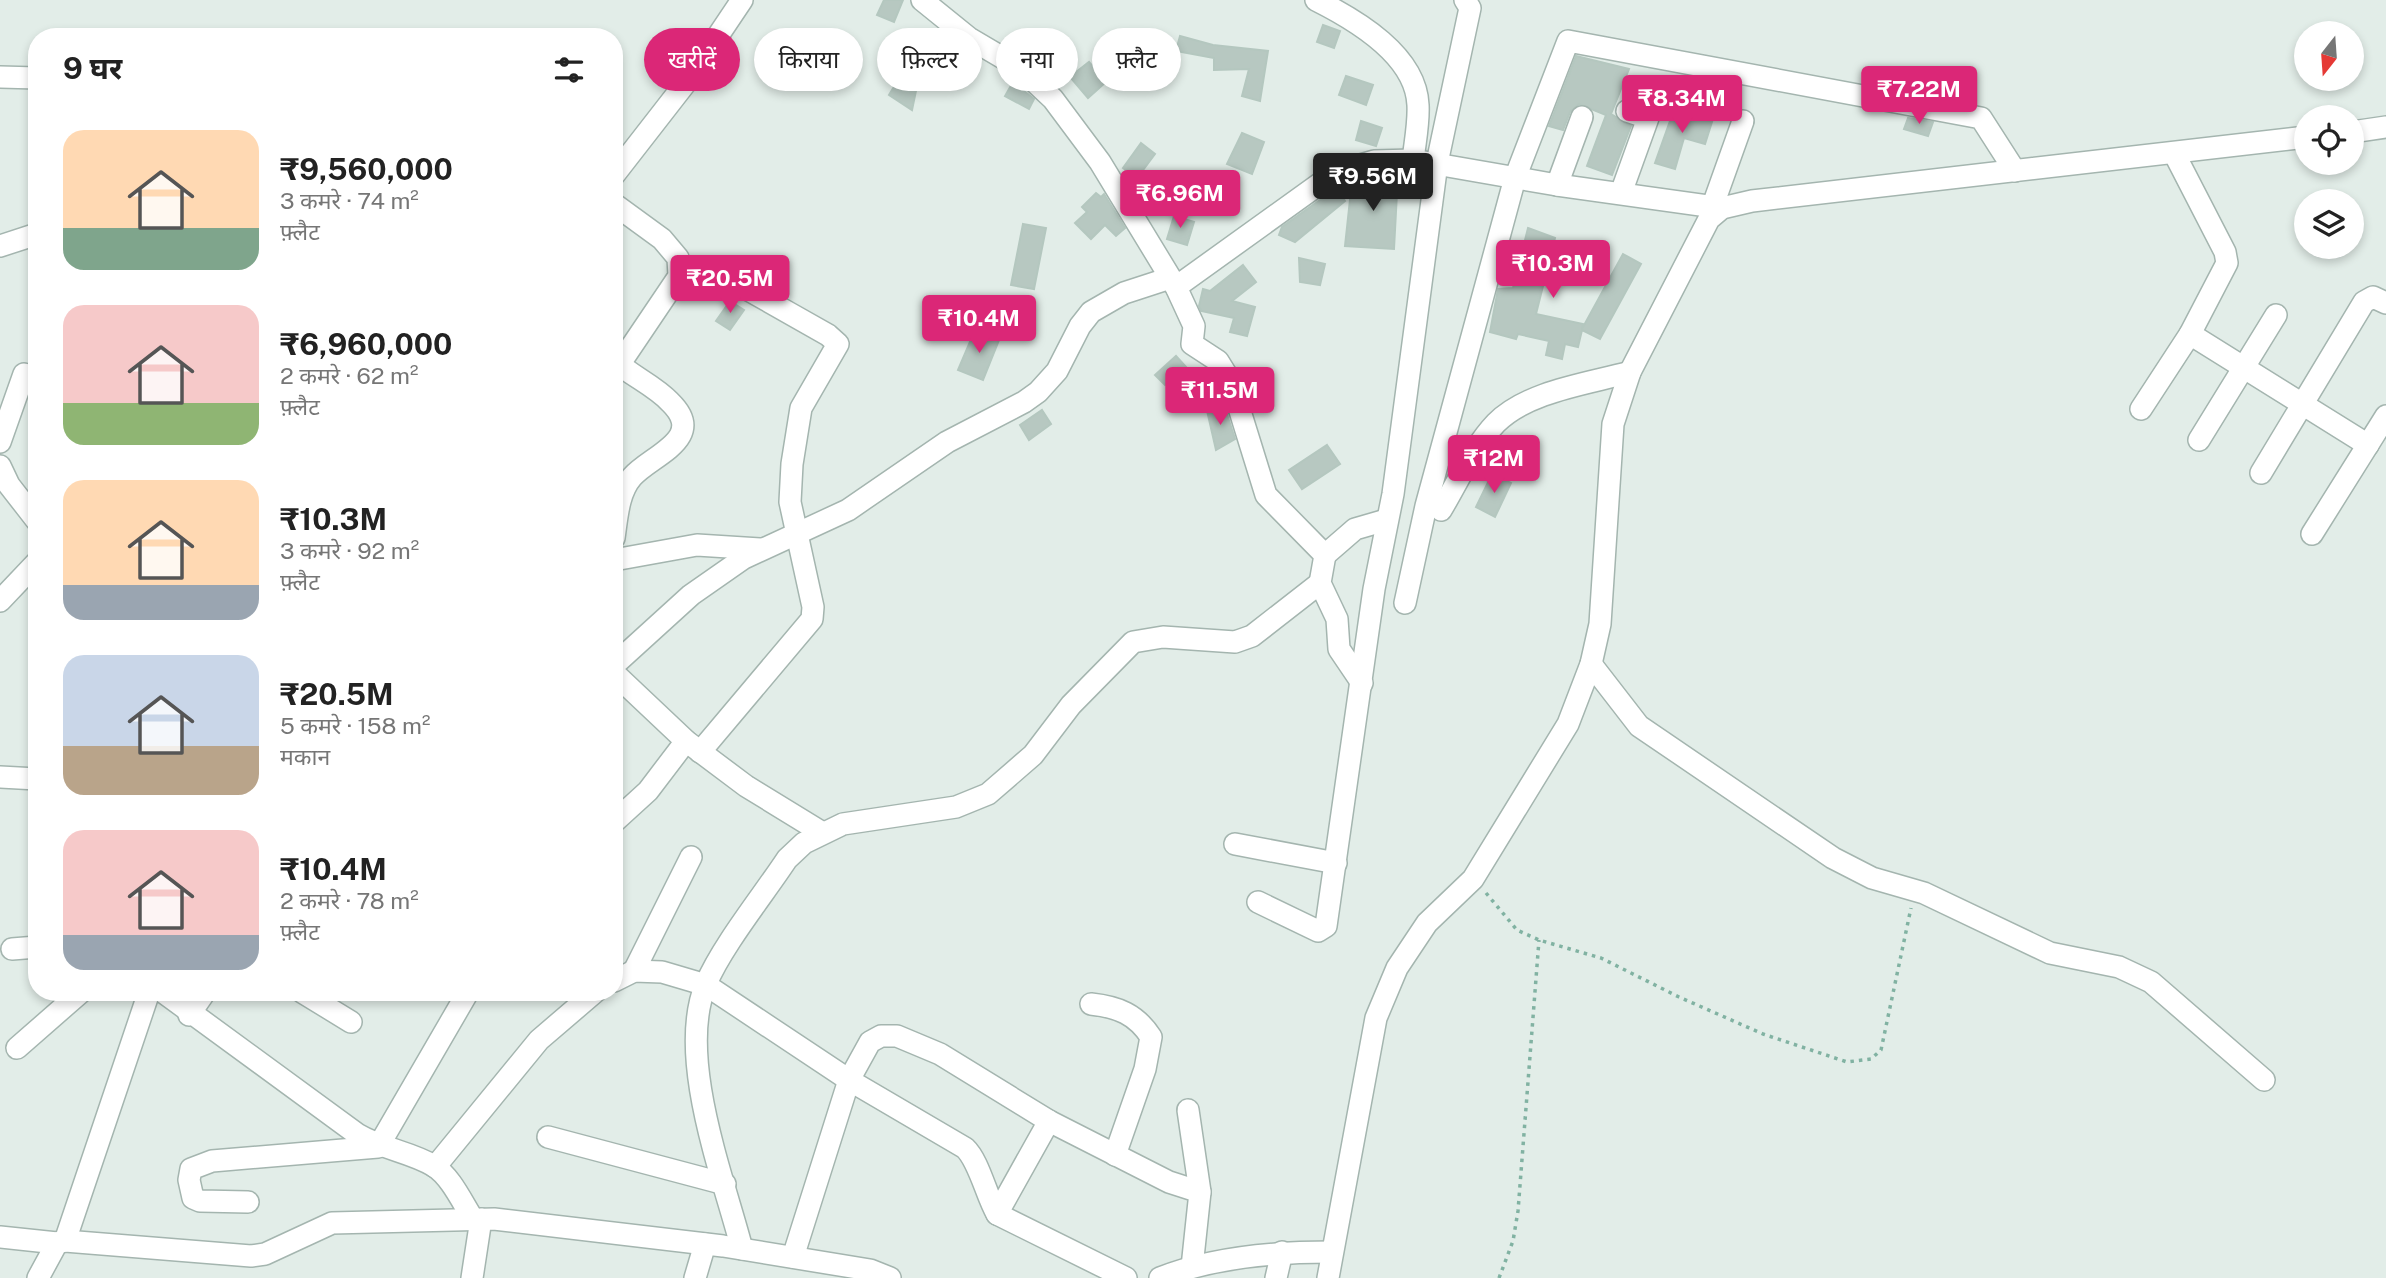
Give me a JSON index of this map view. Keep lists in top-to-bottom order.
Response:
{
  "north": "bottom",
  "page": {
    "chip": [
      "खरीदें",
      "किराया",
      "फ़िल्टर",
      "नया",
      "फ़्लैट"
    ],
    "heading": "9 घर",
    "price": [
      "₹7.22M",
      "₹8.34M",
      "₹9.56M",
      "₹6.96M",
      "₹10.3M",
      "₹20.5M",
      "₹10.4M",
      "₹11.5M",
      "₹12M"
    ],
    "list": [
      {
        "name": "₹9,560,000",
        "note": "3 कमरे · 74 m² · फ़्लैट"
      },
      {
        "name": "₹6,960,000",
        "note": "2 कमरे · 62 m² · फ़्लैट"
      },
      {
        "name": "₹10.3M",
        "note": "3 कमरे · 92 m² · फ़्लैट"
      },
      {
        "name": "₹20.5M",
        "note": "5 कमरे · 158 m² · मकान"
      },
      {
        "name": "₹10.4M",
        "note": "2 कमरे · 78 m² · फ़्लैट"
      }
    ]
  }
}
